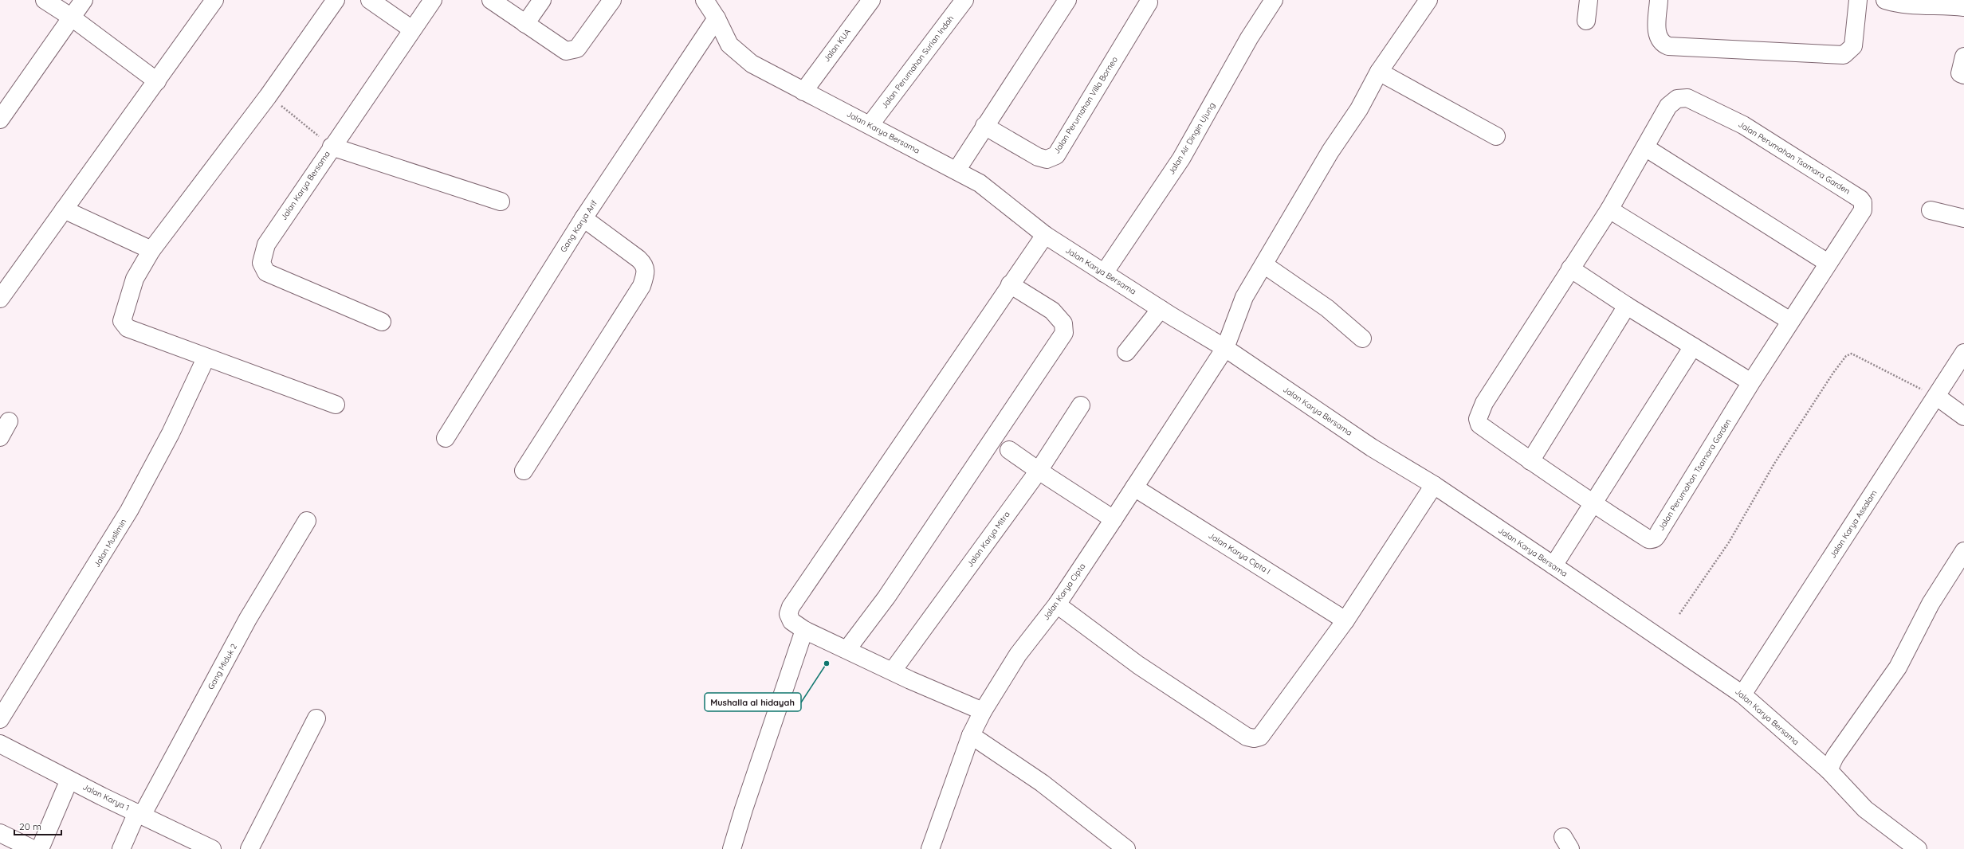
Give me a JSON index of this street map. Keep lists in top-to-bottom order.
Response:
{
  "streets": {
    "street": [
      "Jalan KUA",
      "Jalan Perumahan Surian Indah",
      "Jalan Perumahan Villa Borneo",
      "Jalan Karya Bersama",
      "Jalan Air Dingin Ujung",
      "Jalan Perumahan Tsamara Garden",
      "Gang Karya Arif",
      "Jalan Karya Assalam",
      "Jalan Karya Mitra",
      "Jalan Muslimin",
      "Jalan Karya Cipta I",
      "Jalan Karya Cipta",
      "Gang Miduk 2",
      "Jalan Karya 1"
    ]
  },
  "crossings": [
    ["Jalan KUA", "Jalan Karya Bersama"],
    ["Jalan Perumahan Surian Indah", "Jalan Karya Bersama"],
    ["Jalan Karya Bersama", "Jalan Air Dingin Ujung"],
    ["Jalan Karya Bersama", "Gang Karya Arif"],
    ["Jalan Karya Bersama", "Jalan Karya Assalam"],
    ["Jalan Karya Bersama", "Jalan Karya Cipta"],
    ["Jalan Karya Cipta I", "Jalan Karya Cipta"],
    ["Gang Miduk 2", "Jalan Karya 1"]
  ],
  "places": ["Mushalla al hidayah"],
  "scale_bar": "20 m"
}
